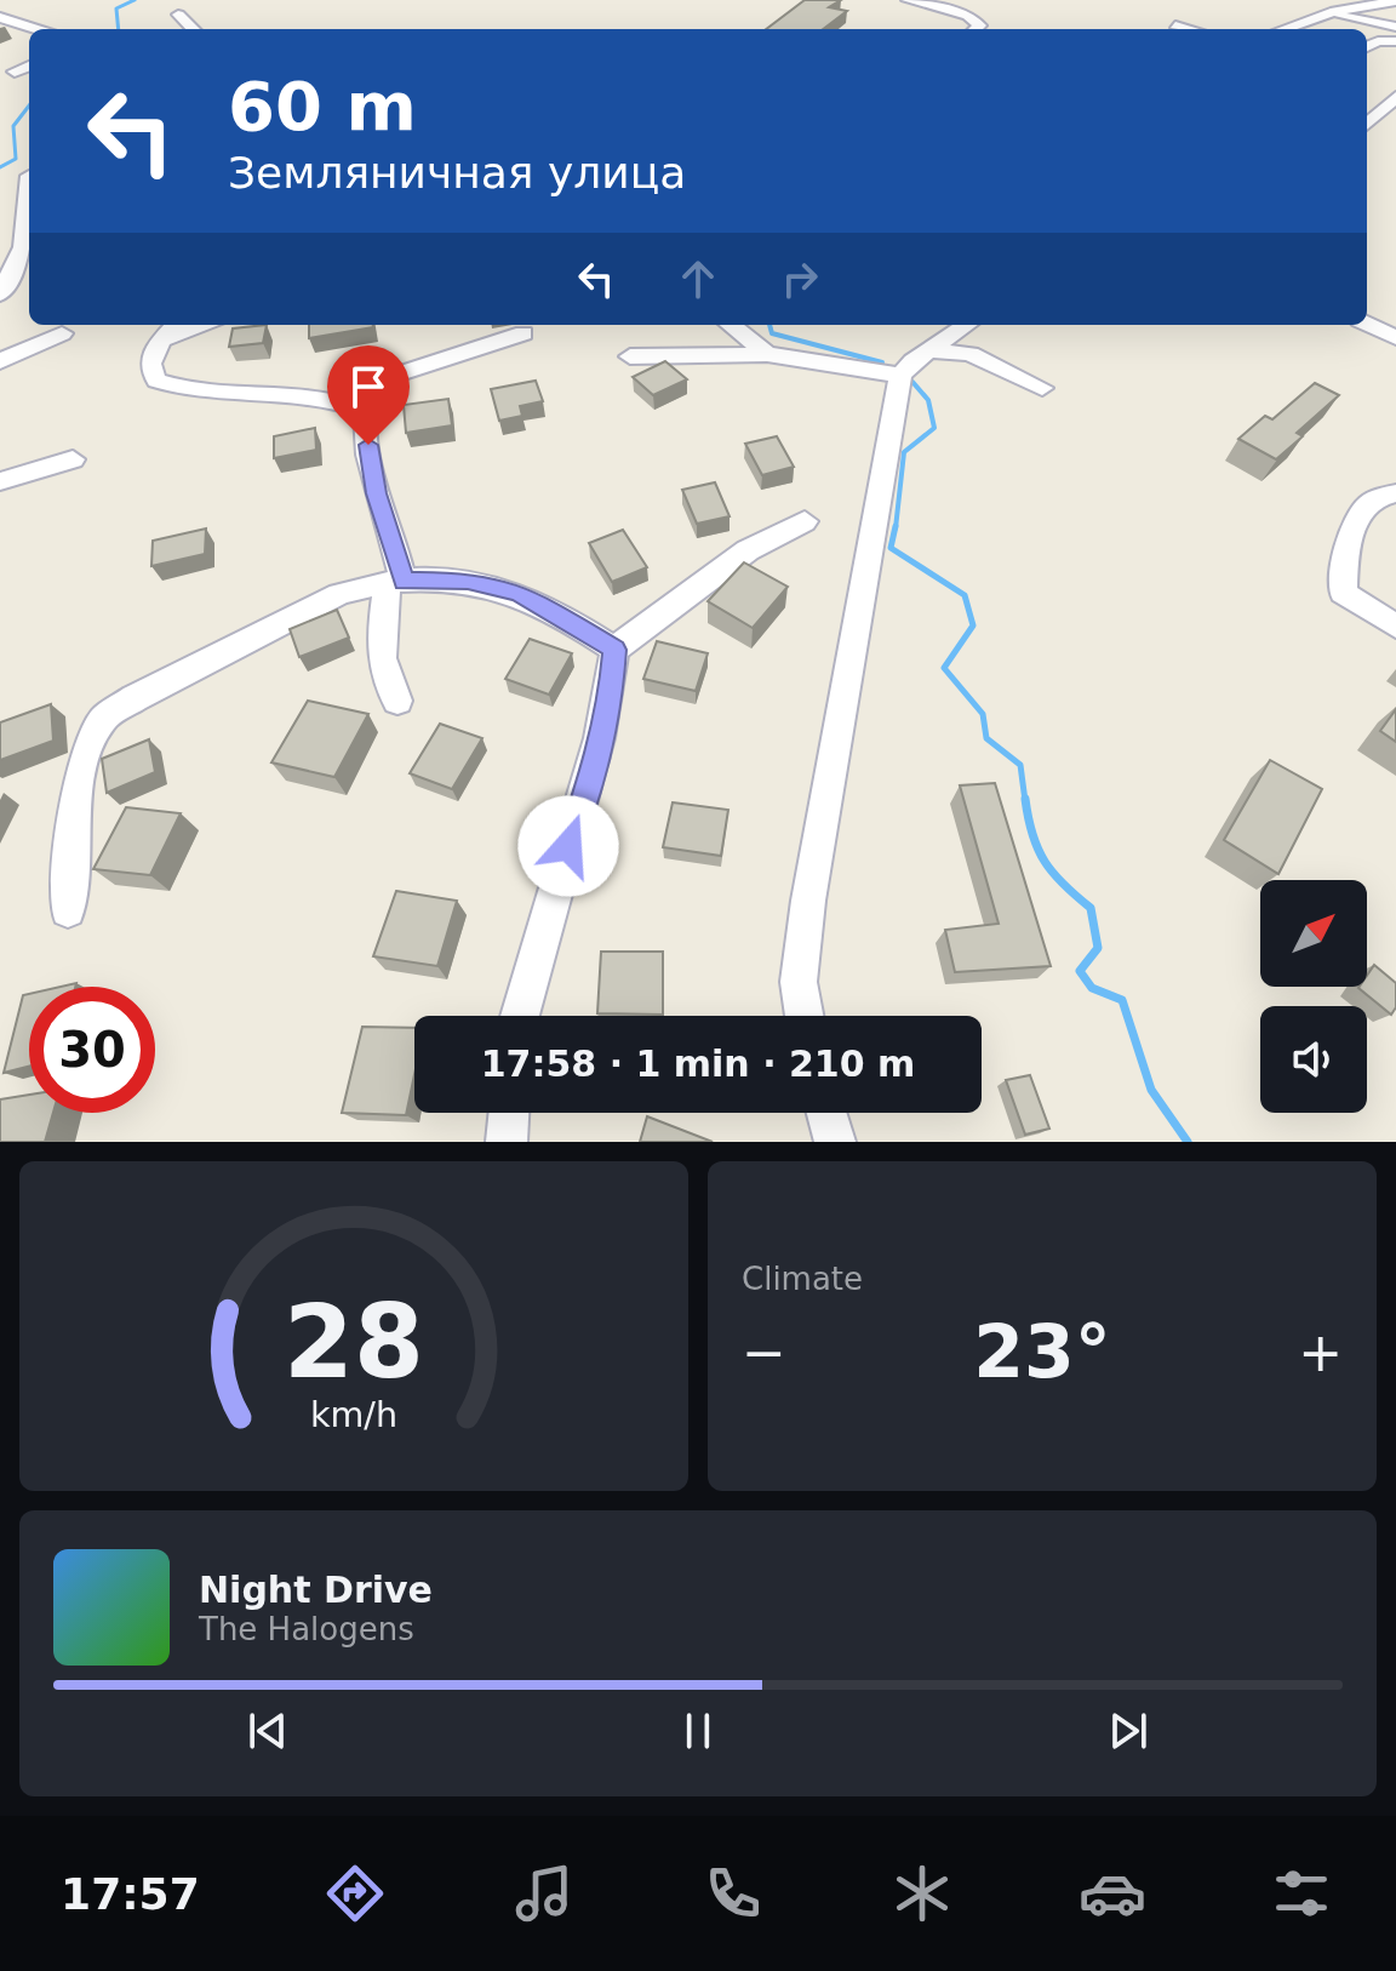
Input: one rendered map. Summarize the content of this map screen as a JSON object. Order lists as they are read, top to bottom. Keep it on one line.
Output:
{"north":"top right","page":{"turn":["60 m","Земляничная улица"],"limit":"30","trip":"17:58 · 1 min · 210 m","tile":"Climate","heat":["−","23°","+"],"song":["Night Drive","The Halogens"],"tabs":"17:57","gauge":["28","km/h"]}}
